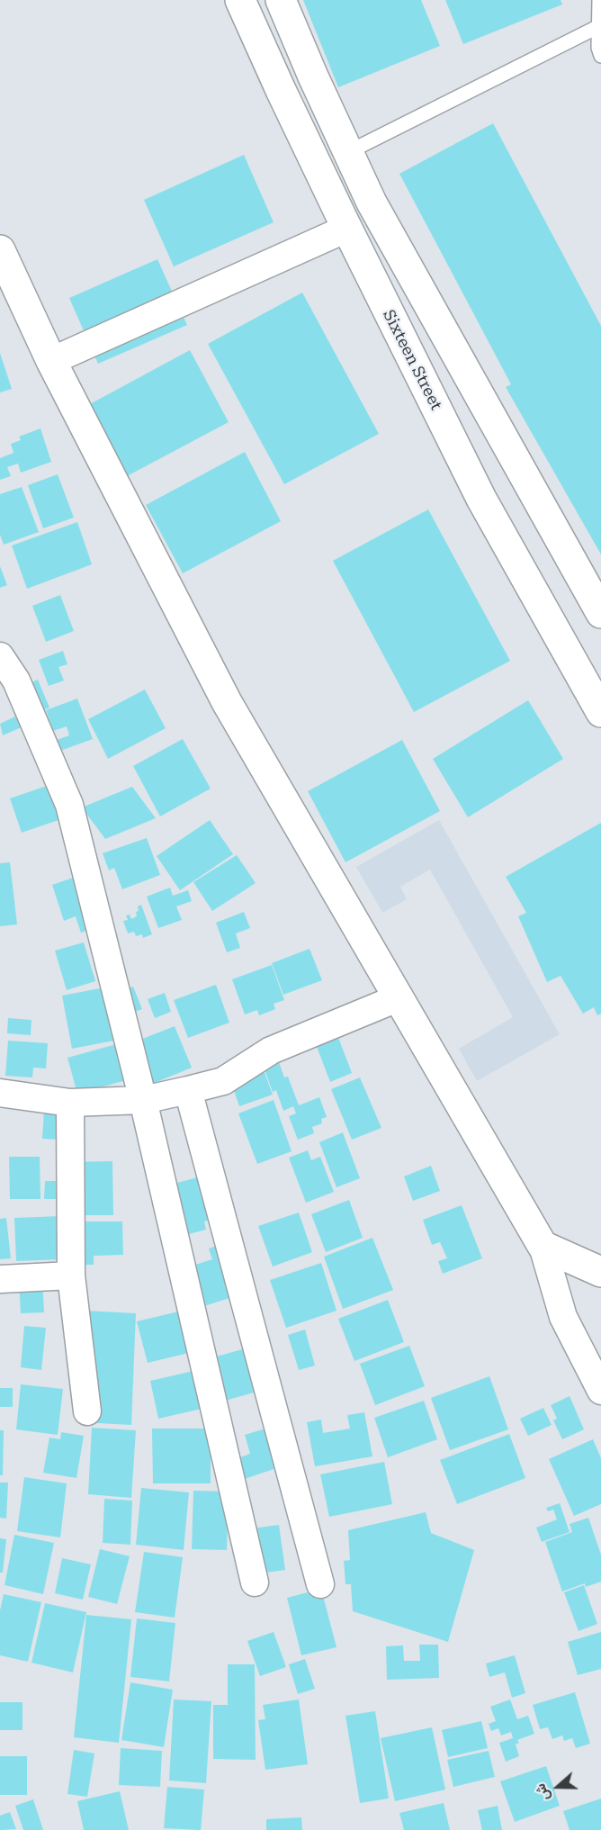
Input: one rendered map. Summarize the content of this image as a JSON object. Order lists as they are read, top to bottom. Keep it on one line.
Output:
{"streets":{"main road":["Sixteen Street"]},"north":"left"}
